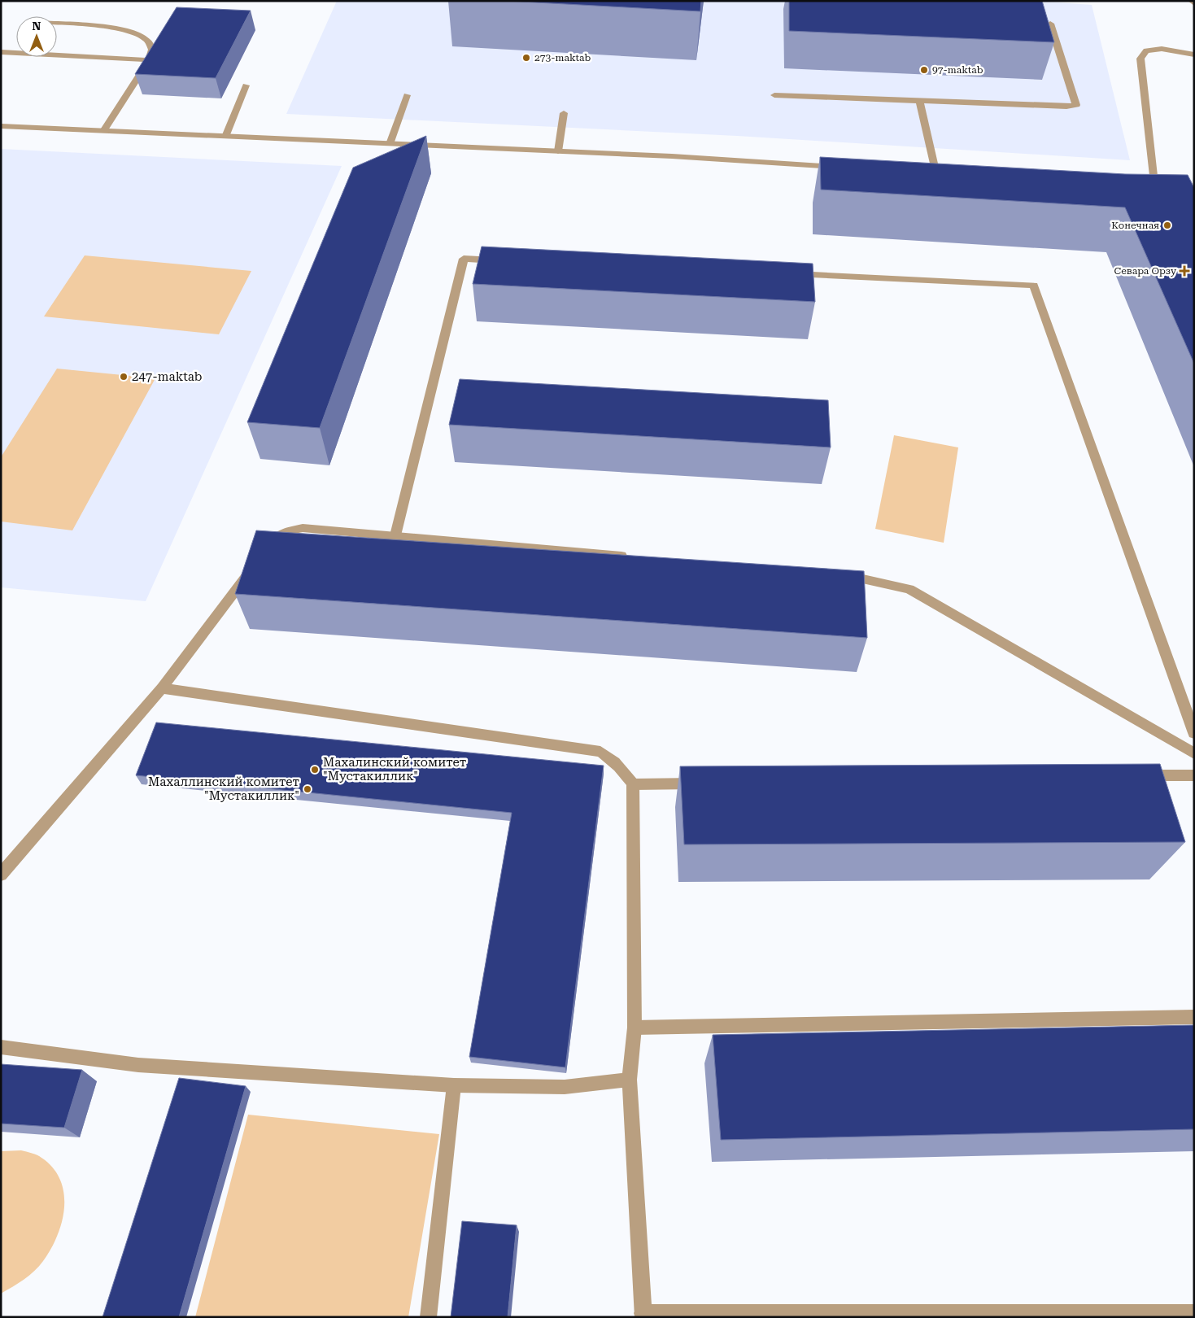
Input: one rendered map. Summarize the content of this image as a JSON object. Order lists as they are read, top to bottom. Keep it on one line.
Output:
{"places":{"other":["273-maktab","97-maktab","Конечная","247-maktab","Махалинский комитет \"Мустакиллик\"","Махаллинский комитет \"Мустакиллик\""],"health":["Севара Орзу"]},"north":"top"}
